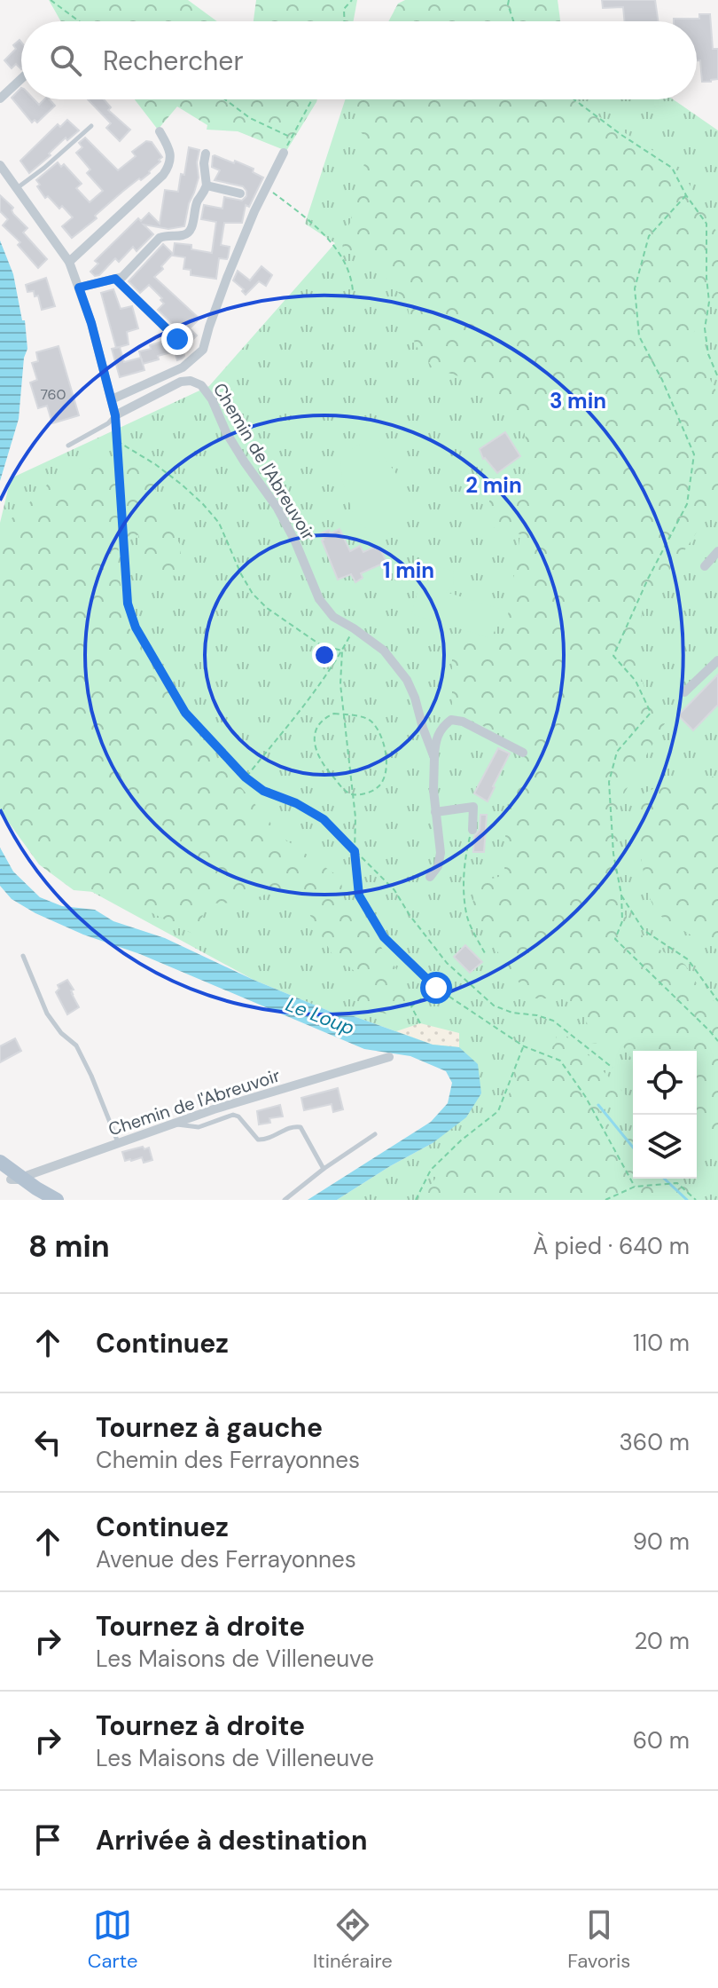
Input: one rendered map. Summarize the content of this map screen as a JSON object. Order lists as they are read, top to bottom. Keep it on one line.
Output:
{"streets":{"street":["Chemin de l'Abreuvoir"]},"water":["Le Loup"],"house_numbers":["760"],"page":{"search":"Rechercher","heading":["8 min","À pied · 640 m"],"list":[["Continuez","110 m"],["Tournez à gauche","Chemin des Ferrayonnes","360 m"],["Continuez","Avenue des Ferrayonnes","90 m"],["Tournez à droite","Les Maisons de Villeneuve","20 m"],["Tournez à droite","Les Maisons de Villeneuve","60 m"],"Arrivée à destination"],"nav":["Carte","Itinéraire","Favoris"]},"rings":["3 min","2 min","1 min"]}
